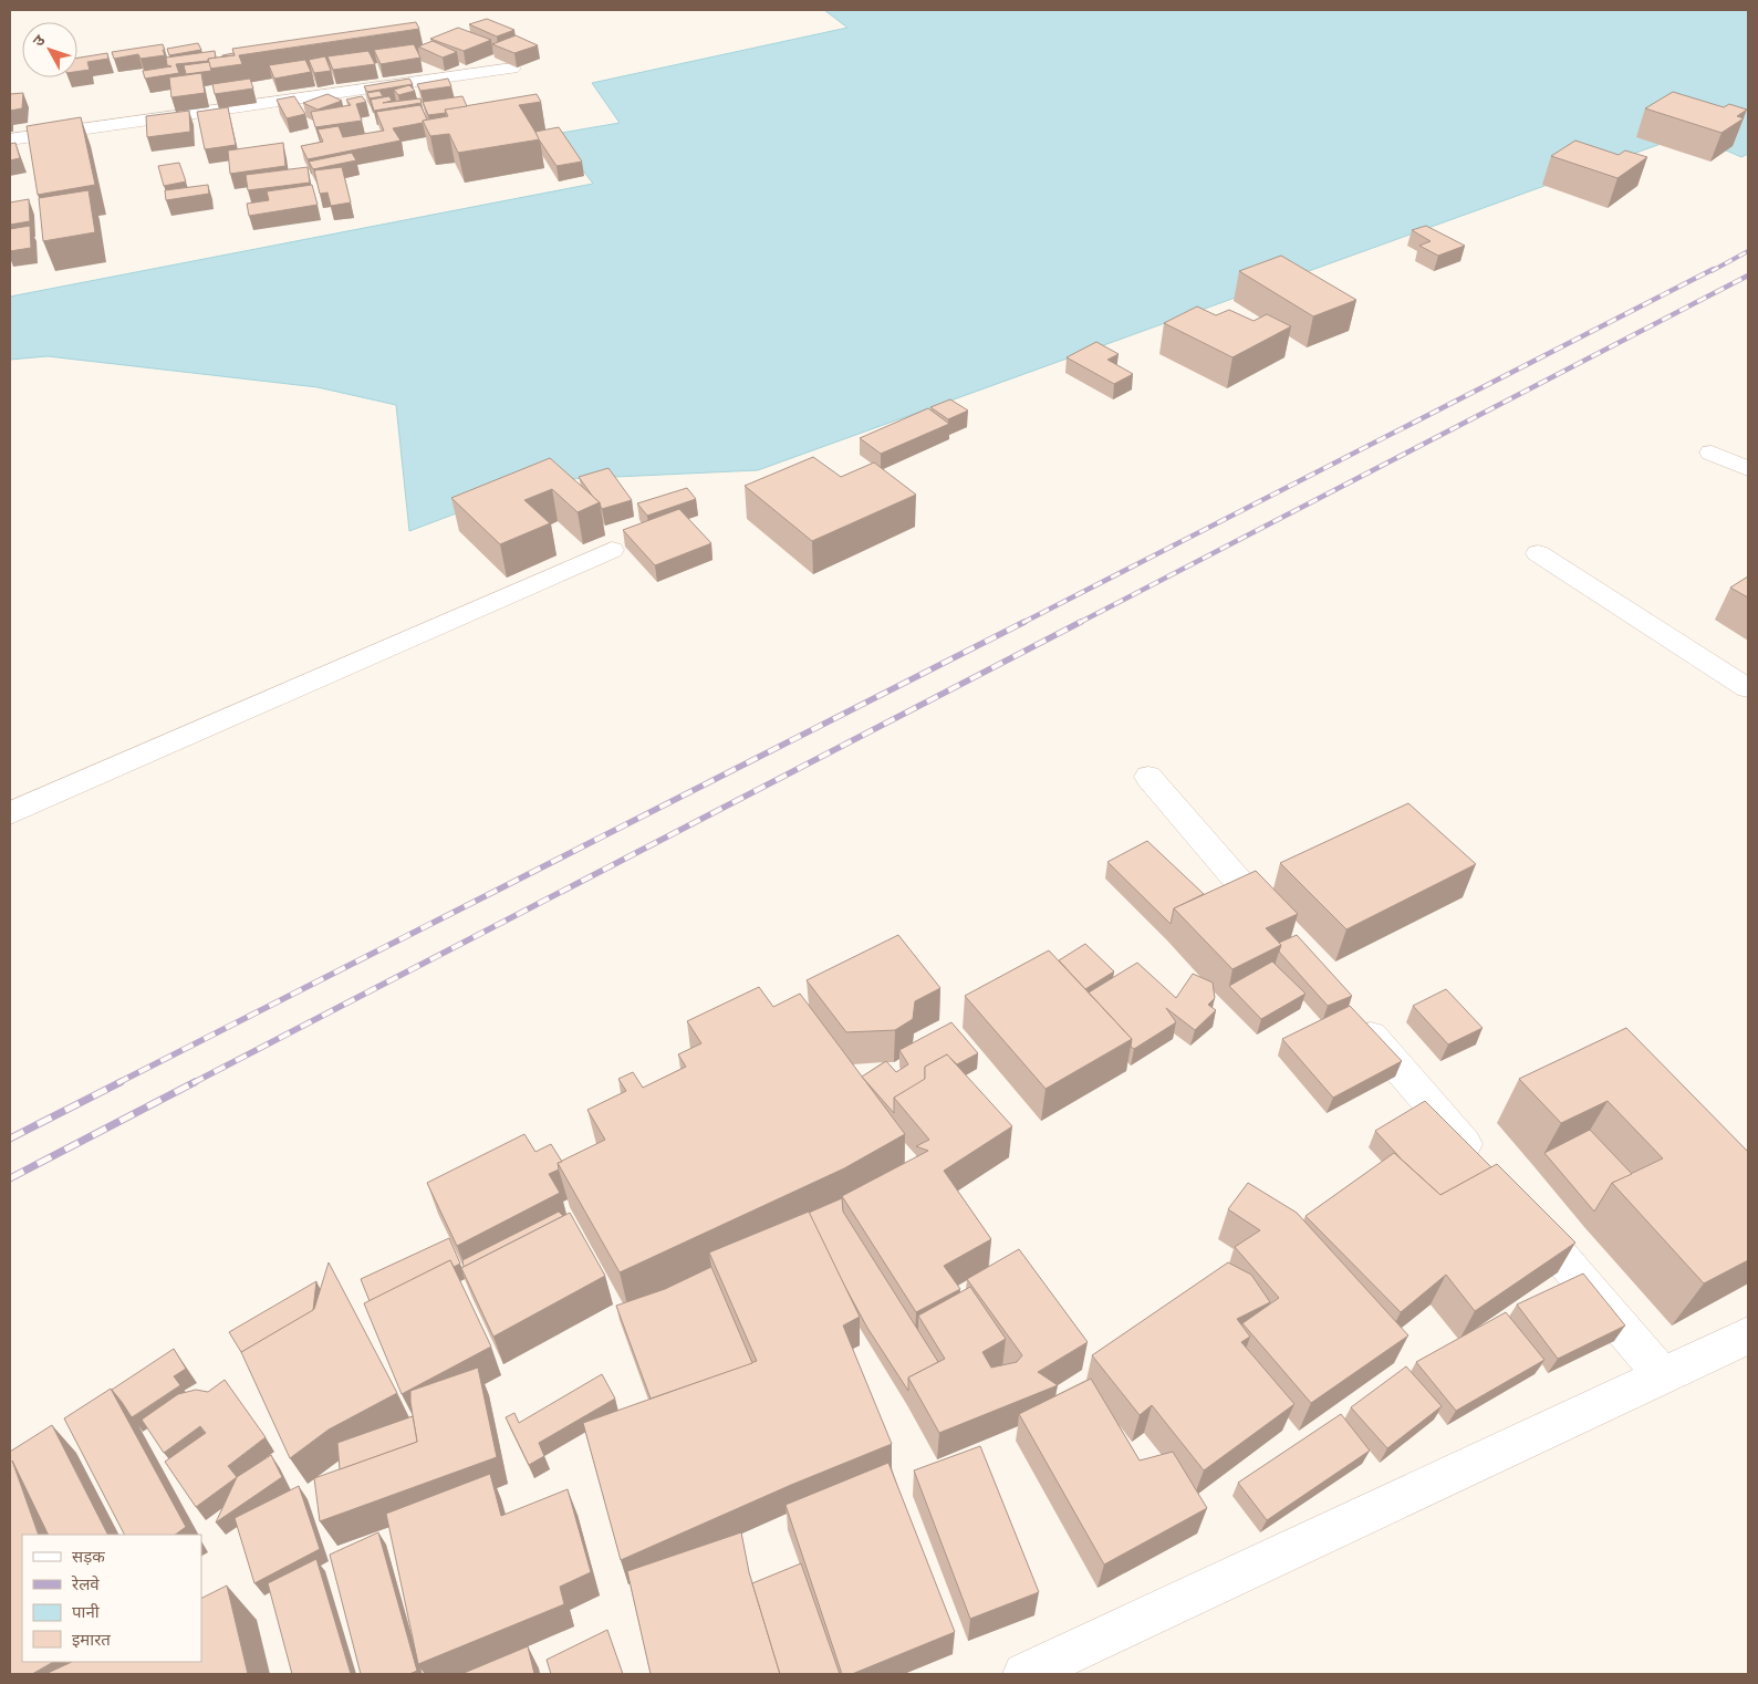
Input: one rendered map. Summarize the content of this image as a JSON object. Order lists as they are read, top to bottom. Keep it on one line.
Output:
{"legend":["सड़क","रेलवे","पानी","इमारत"],"north":"top left"}
